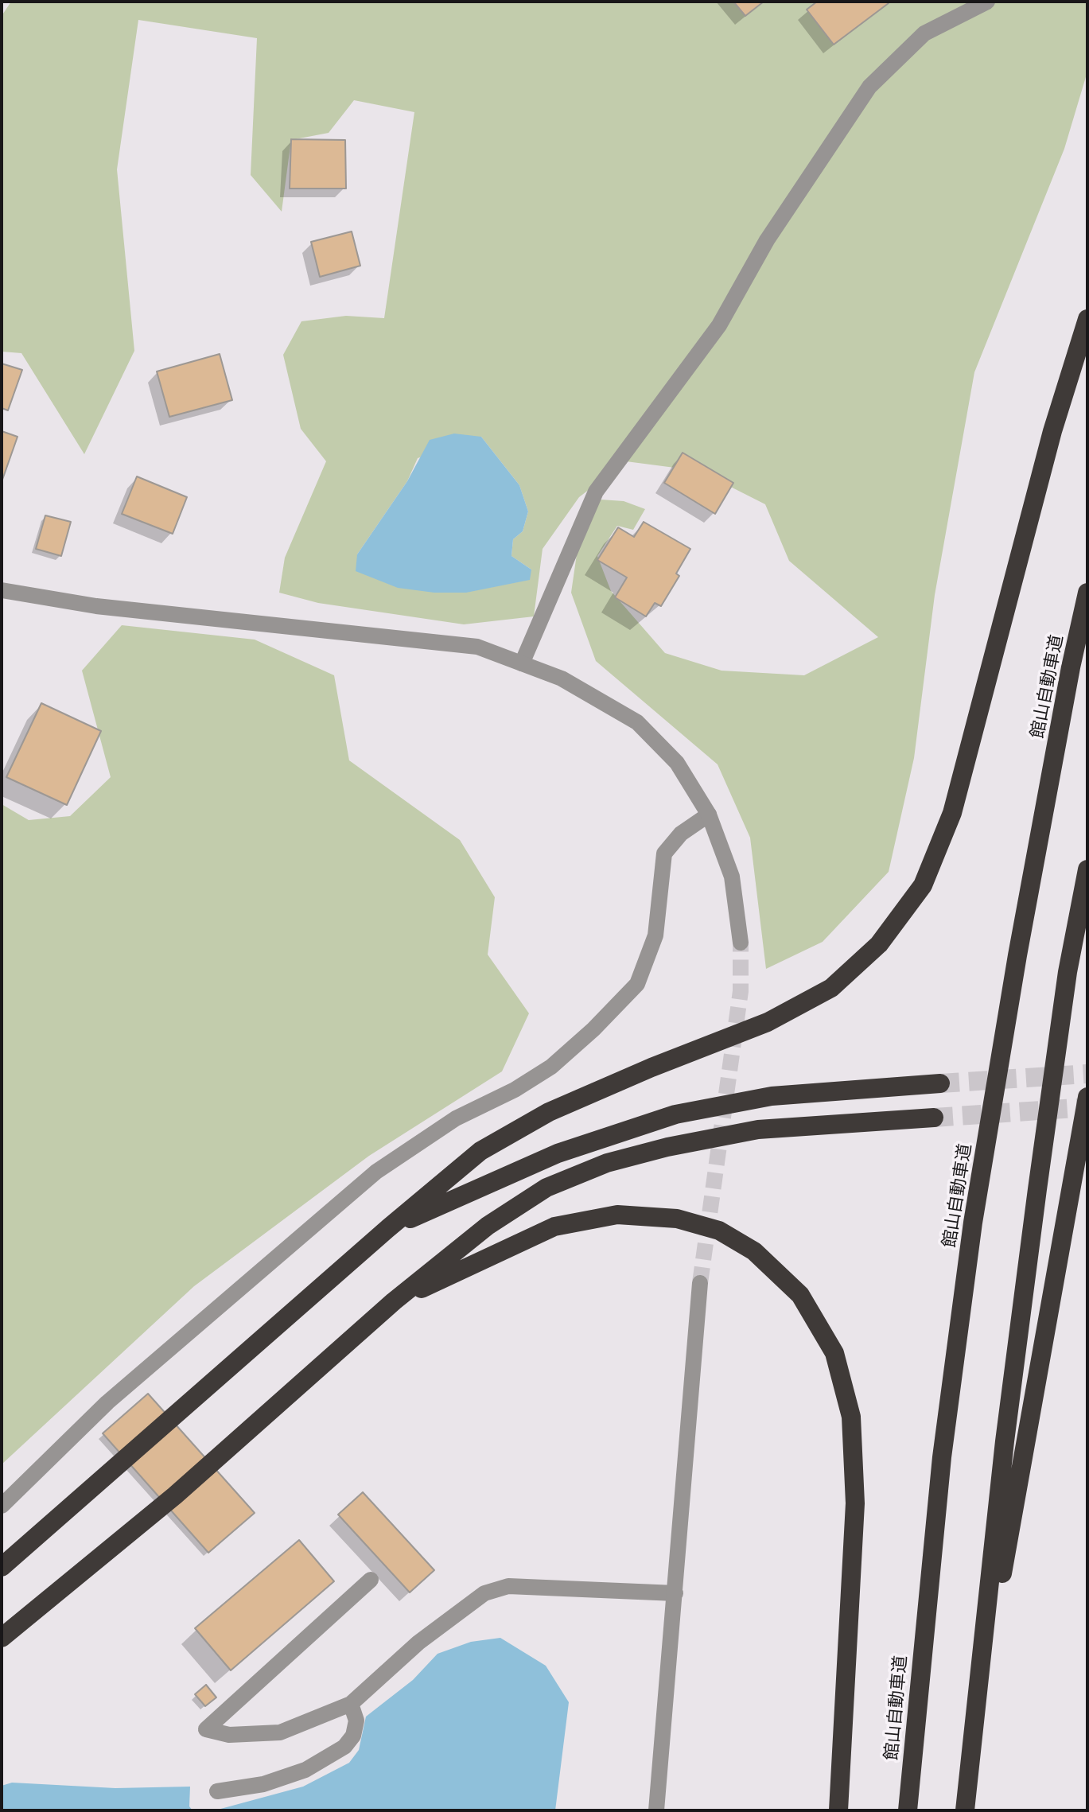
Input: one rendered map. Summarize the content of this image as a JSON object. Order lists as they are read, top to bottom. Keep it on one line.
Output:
{"streets":{"highway":["館山自動車道"]}}
